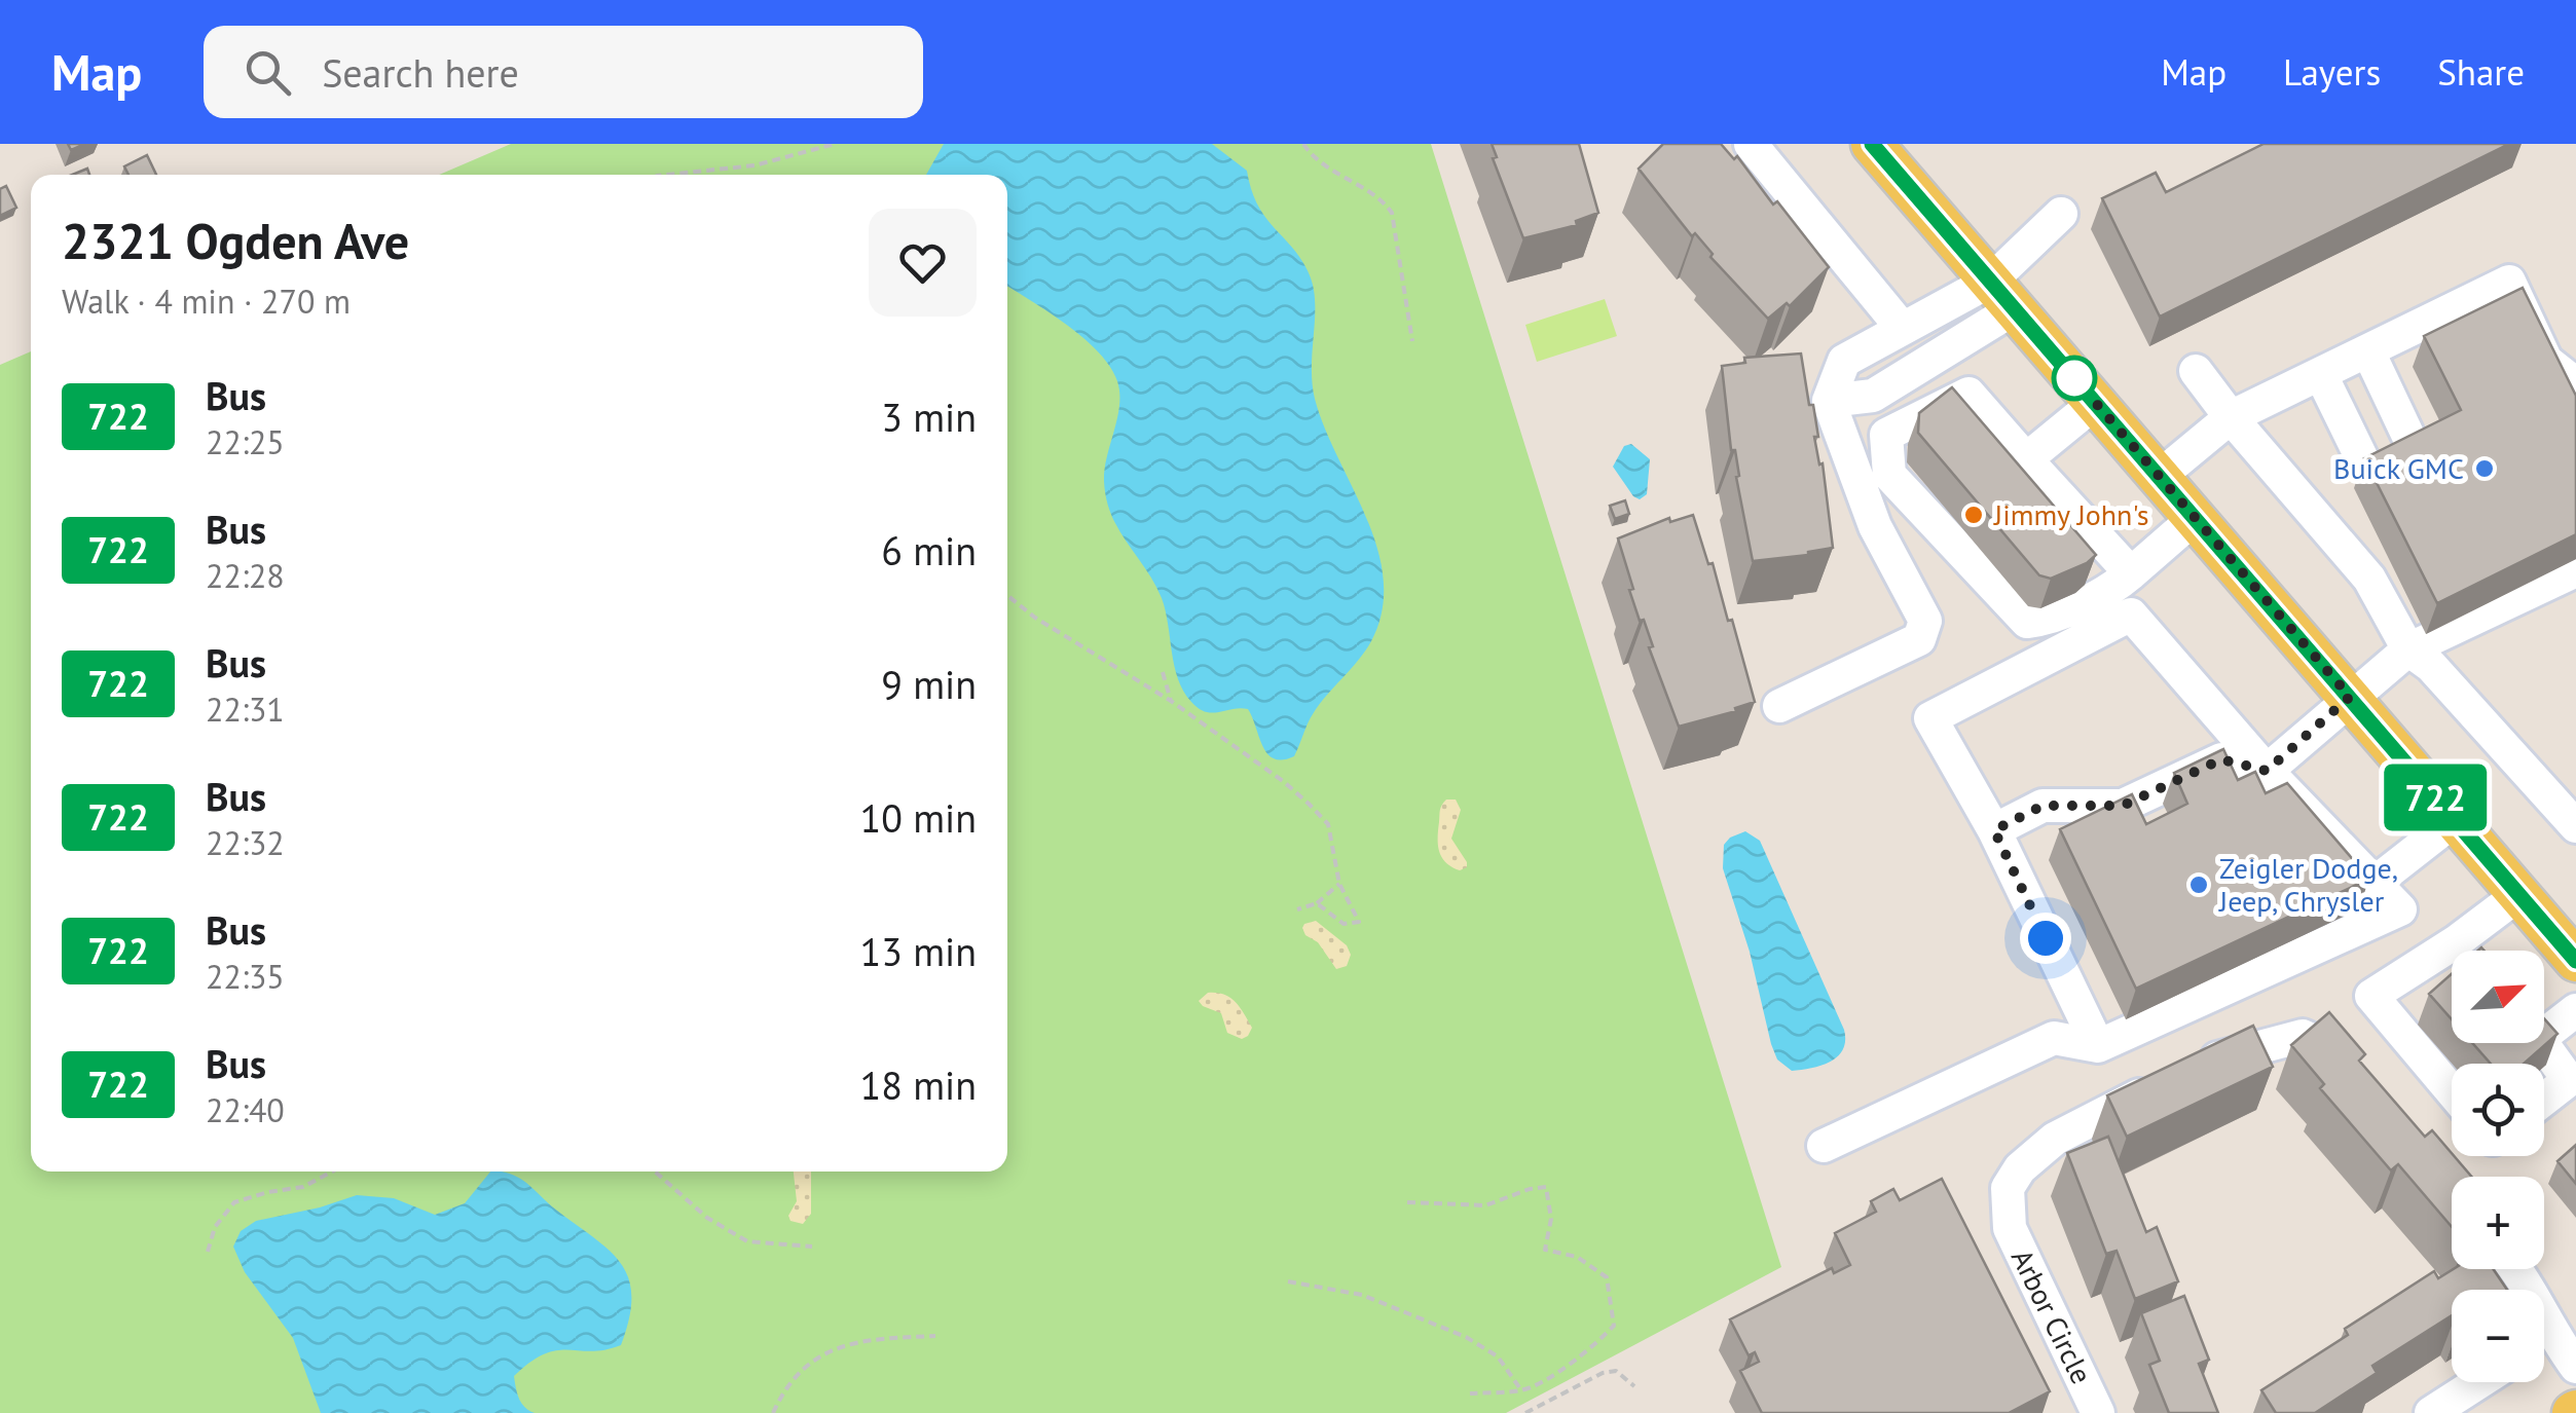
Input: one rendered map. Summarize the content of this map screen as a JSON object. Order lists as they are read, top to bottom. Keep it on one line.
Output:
{"streets":{"street":["Arbor Circle"]},"places":["Buick GMC","Jimmy John's","Zeigler Dodge, Jeep, Chrysler"],"lines":["bus line 722"],"north":"top right","page":{"header":"Map","search":"Search here","nav":["Map","Layers","Share"],"on_map":"722","heading":["2321 Ogden Ave","Walk · 4 min · 270 m"],"list":[{"mark":"722","name":"Bus","note":"22:25","value":"3 min"},{"mark":"722","name":"Bus","note":"22:28","value":"6 min"},{"mark":"722","name":"Bus","note":"22:31","value":"9 min"},{"mark":"722","name":"Bus","note":"22:32","value":"10 min"},{"mark":"722","name":"Bus","note":"22:35","value":"13 min"},{"mark":"722","name":"Bus","note":"22:40","value":"18 min"}],"map_buttons":["+","−"]}}
